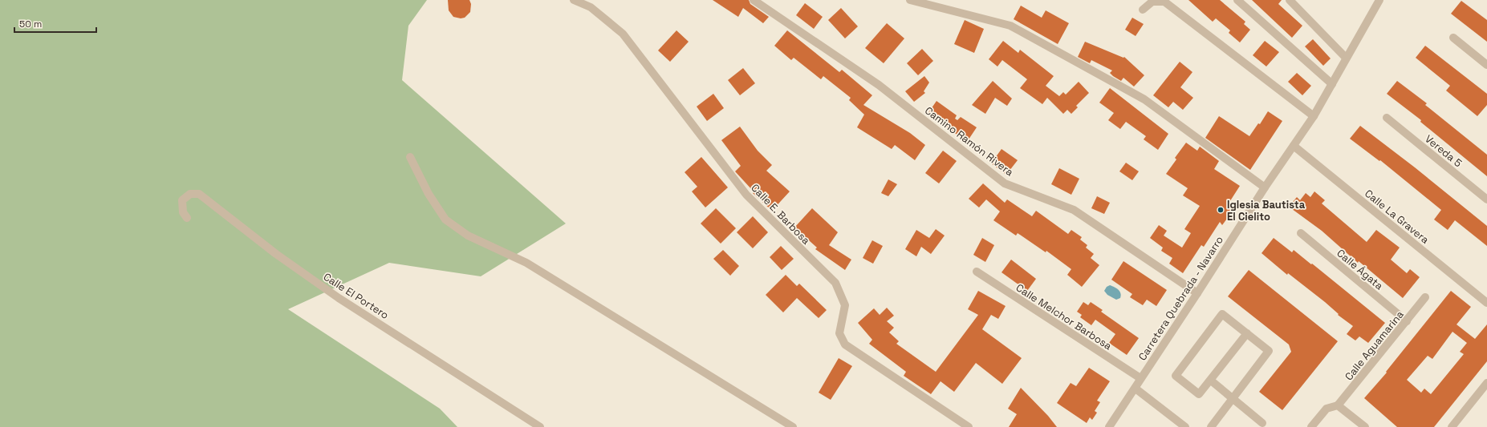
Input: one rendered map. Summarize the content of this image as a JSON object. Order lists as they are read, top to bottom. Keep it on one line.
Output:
{"streets":{"street":["Camino Ramón Rivera","Vereda 5","Calle E. Barbosa","Calle La Gravera","Calle Ágata","Calle El Portero","Carretera Quebrada - Navarro","Calle Melchor Barbosa","Calle Aguamarina"]},"crossings":[["Camino Ramón Rivera","Carretera Quebrada - Navarro"],["Calle La Gravera","Carretera Quebrada - Navarro"],["Calle Ágata","Calle Aguamarina"],["Carretera Quebrada - Navarro","Calle Melchor Barbosa"]],"places":["Iglesia Bautista El Cielito"],"scale_bar":"50 m"}
